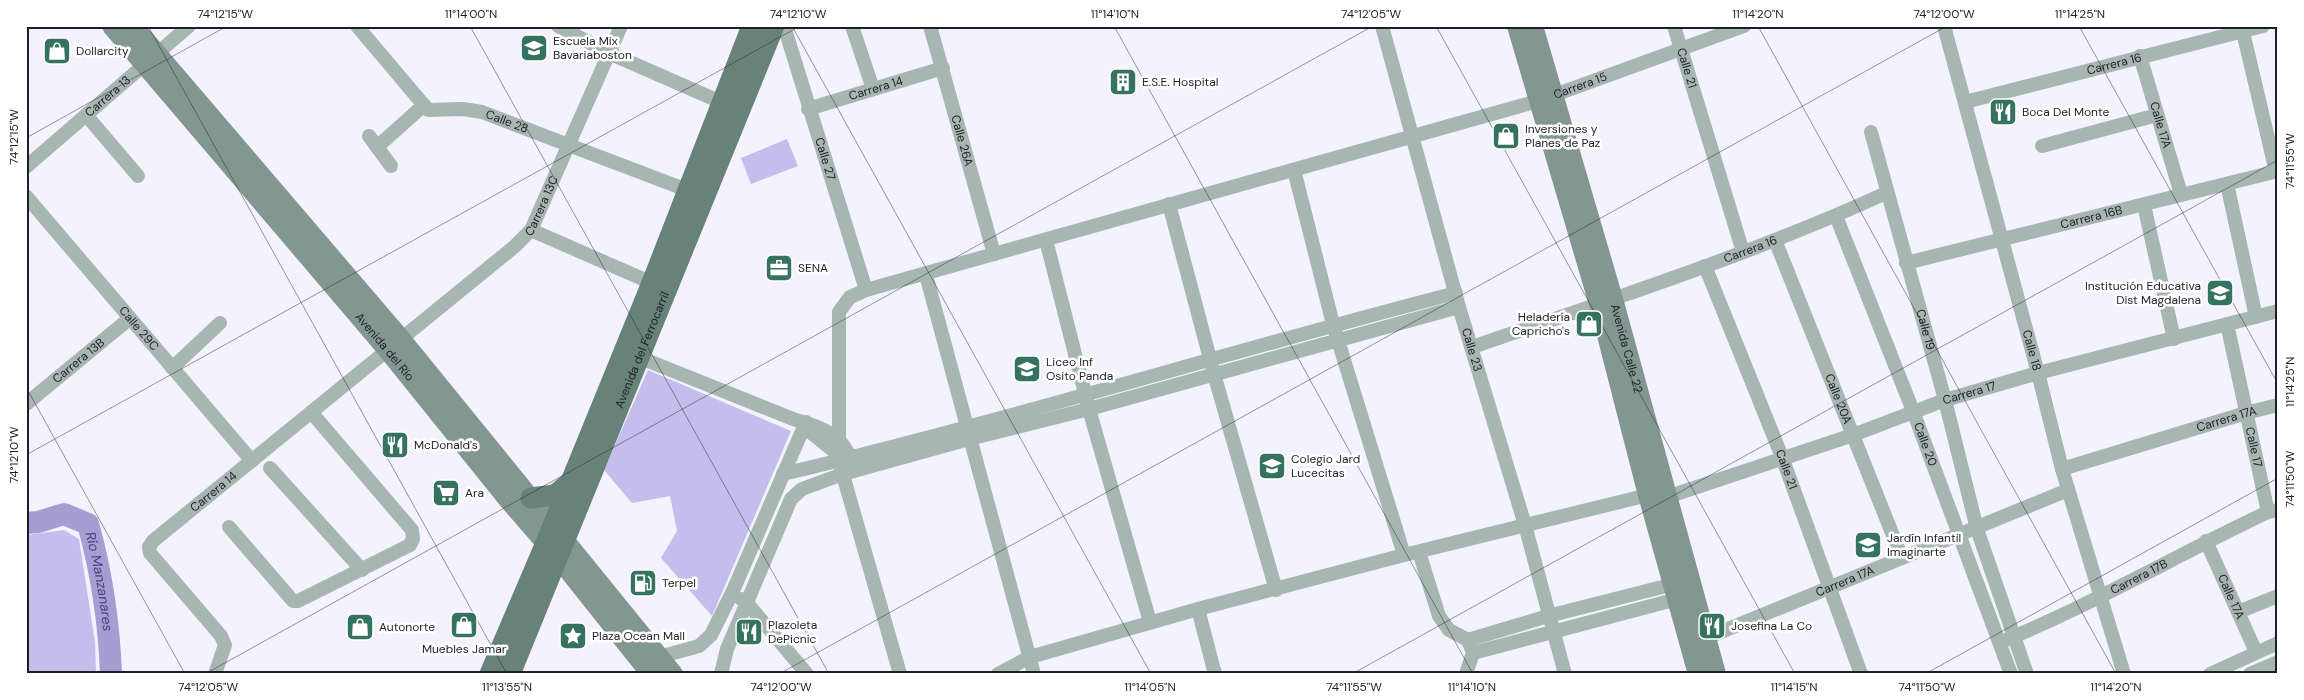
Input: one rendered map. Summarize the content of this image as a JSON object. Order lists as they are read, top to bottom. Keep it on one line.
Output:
{"streets":{"main road":["Avenida del Río","Avenida Calle 22","Avenida del Ferrocarril"],"street":["Carrera 16","Calle 21","Carrera 15","Carrera 14","Carrera 13","Calle 28","Calle 17A","Calle 26A","Calle 27","Carrera 13C","Carrera 16B","Calle 29C","Calle 19","Calle 23","Calle 18","Carrera 13B","Carrera 17","Calle 20A","Carrera 17A","Calle 20","Calle 17","Carrera 17B"]},"crossings":[["Carrera 16","Calle 21"],["Carrera 16","Calle 17A"],["Carrera 16","Calle 19"],["Carrera 16","Avenida Calle 22"],["Carrera 16","Calle 23"],["Carrera 16","Calle 18"],["Carrera 16","Calle 20A"],["Carrera 16","Calle 20"],["Calle 21","Carrera 15"],["Calle 21","Carrera 17"],["Calle 21","Carrera 17A"],["Carrera 15","Calle 26A"],["Carrera 15","Calle 27"],["Carrera 15","Avenida Calle 22"],["Carrera 15","Calle 23"],["Carrera 14","Calle 26A"],["Carrera 14","Calle 27"],["Carrera 14","Carrera 13C"],["Carrera 14","Calle 29C"],["Carrera 14","Avenida del Río"],["Carrera 13","Avenida del Río"],["Calle 28","Carrera 13C"],["Calle 28","Avenida del Ferrocarril"],["Calle 17A","Carrera 16B"],["Calle 17A","Carrera 17B"],["Carrera 13C","Avenida del Río"],["Carrera 16B","Calle 19"],["Carrera 16B","Calle 18"],["Calle 29C","Carrera 13B"],["Calle 19","Carrera 17"],["Calle 19","Carrera 17A"],["Avenida del Río","Avenida del Ferrocarril"],["Avenida Calle 22","Carrera 17"],["Avenida Calle 22","Carrera 17A"],["Calle 23","Carrera 17"],["Calle 18","Carrera 17"],["Calle 18","Carrera 17A"],["Calle 18","Carrera 17B"],["Carrera 17","Calle 20A"],["Carrera 17","Calle 20"],["Carrera 17","Calle 17"],["Calle 20A","Carrera 17A"],["Carrera 17A","Calle 20"],["Carrera 17A","Calle 17"],["Calle 20","Carrera 17B"],["Calle 17","Carrera 17B"]],"water":["Río Manzanares"],"places":{"school or university":["Escuela Mix Bavariaboston","Institución Educativa Dist Magdalena","Liceo Inf Osito Panda","Colegio Jard Lucecitas","Jardín Infantil Imaginarte"],"shop":["Dollarcity","Inversiones y Planes de Paz","Heladería Capricho's","Muebles Jamar","Autonorte"],"building":["E.S.E. Hospital"],"restaurant":["Boca Del Monte","McDonald's","Josefina La Co","Plazoleta DePicnic"],"office":["SENA"],"supermarket":["Ara"],"fuel station":["Terpel"],"place":["Plaza Ocean Mall"]},"coordinates":["74°12'15\"W","11°14'00\"N","74°12'10\"W","11°14'10\"N","74°12'05\"W","11°14'20\"N","74°12'00\"W","11°14'25\"N","74°11'55\"W","74°11'50\"W","11°13'55\"N","11°14'05\"N","11°14'15\"N"]}
